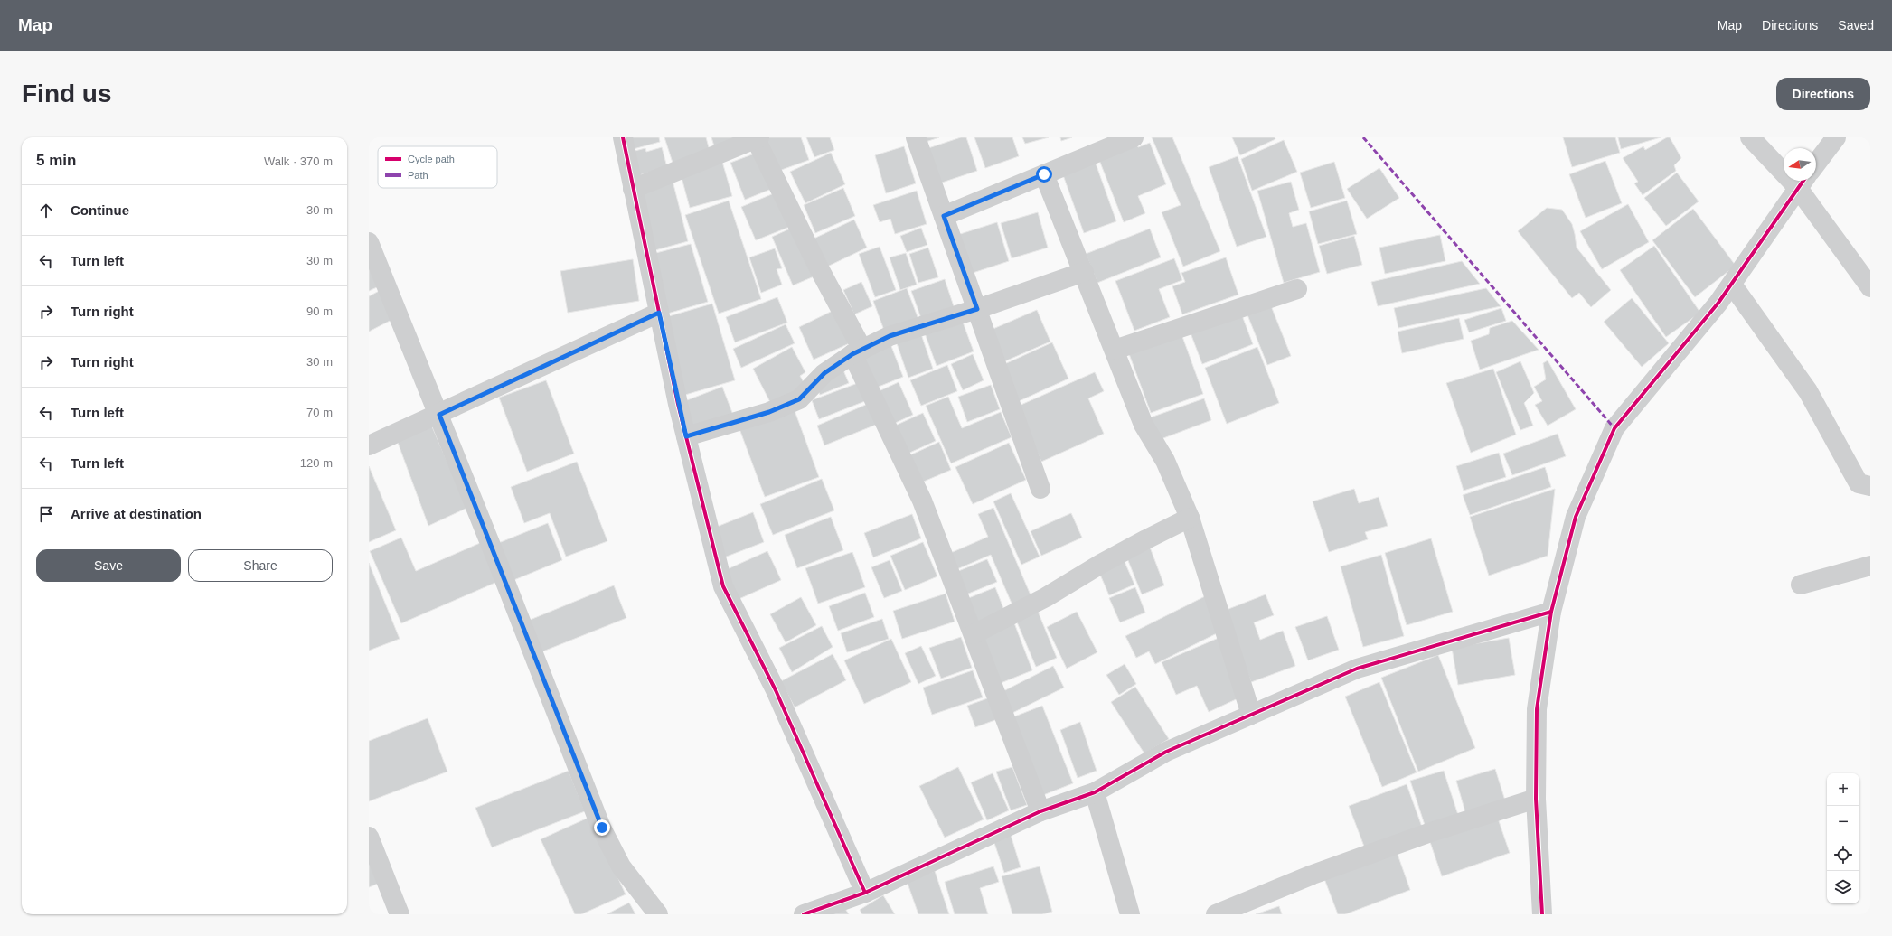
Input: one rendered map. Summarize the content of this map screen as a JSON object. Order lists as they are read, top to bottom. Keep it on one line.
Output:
{"legend":["Cycle path","Path"],"north":"left","page":{"header":"Map","nav":["Map","Directions","Saved"],"buttons":["Directions",["Save","Share"]],"title":"Find us","heading":["5 min","Walk · 370 m"],"list":[["Continue","30 m"],["Turn left","30 m"],["Turn right","90 m"],["Turn right","30 m"],["Turn left","70 m"],["Turn left","120 m"],"Arrive at destination"],"map_buttons":["+","−"]}}
